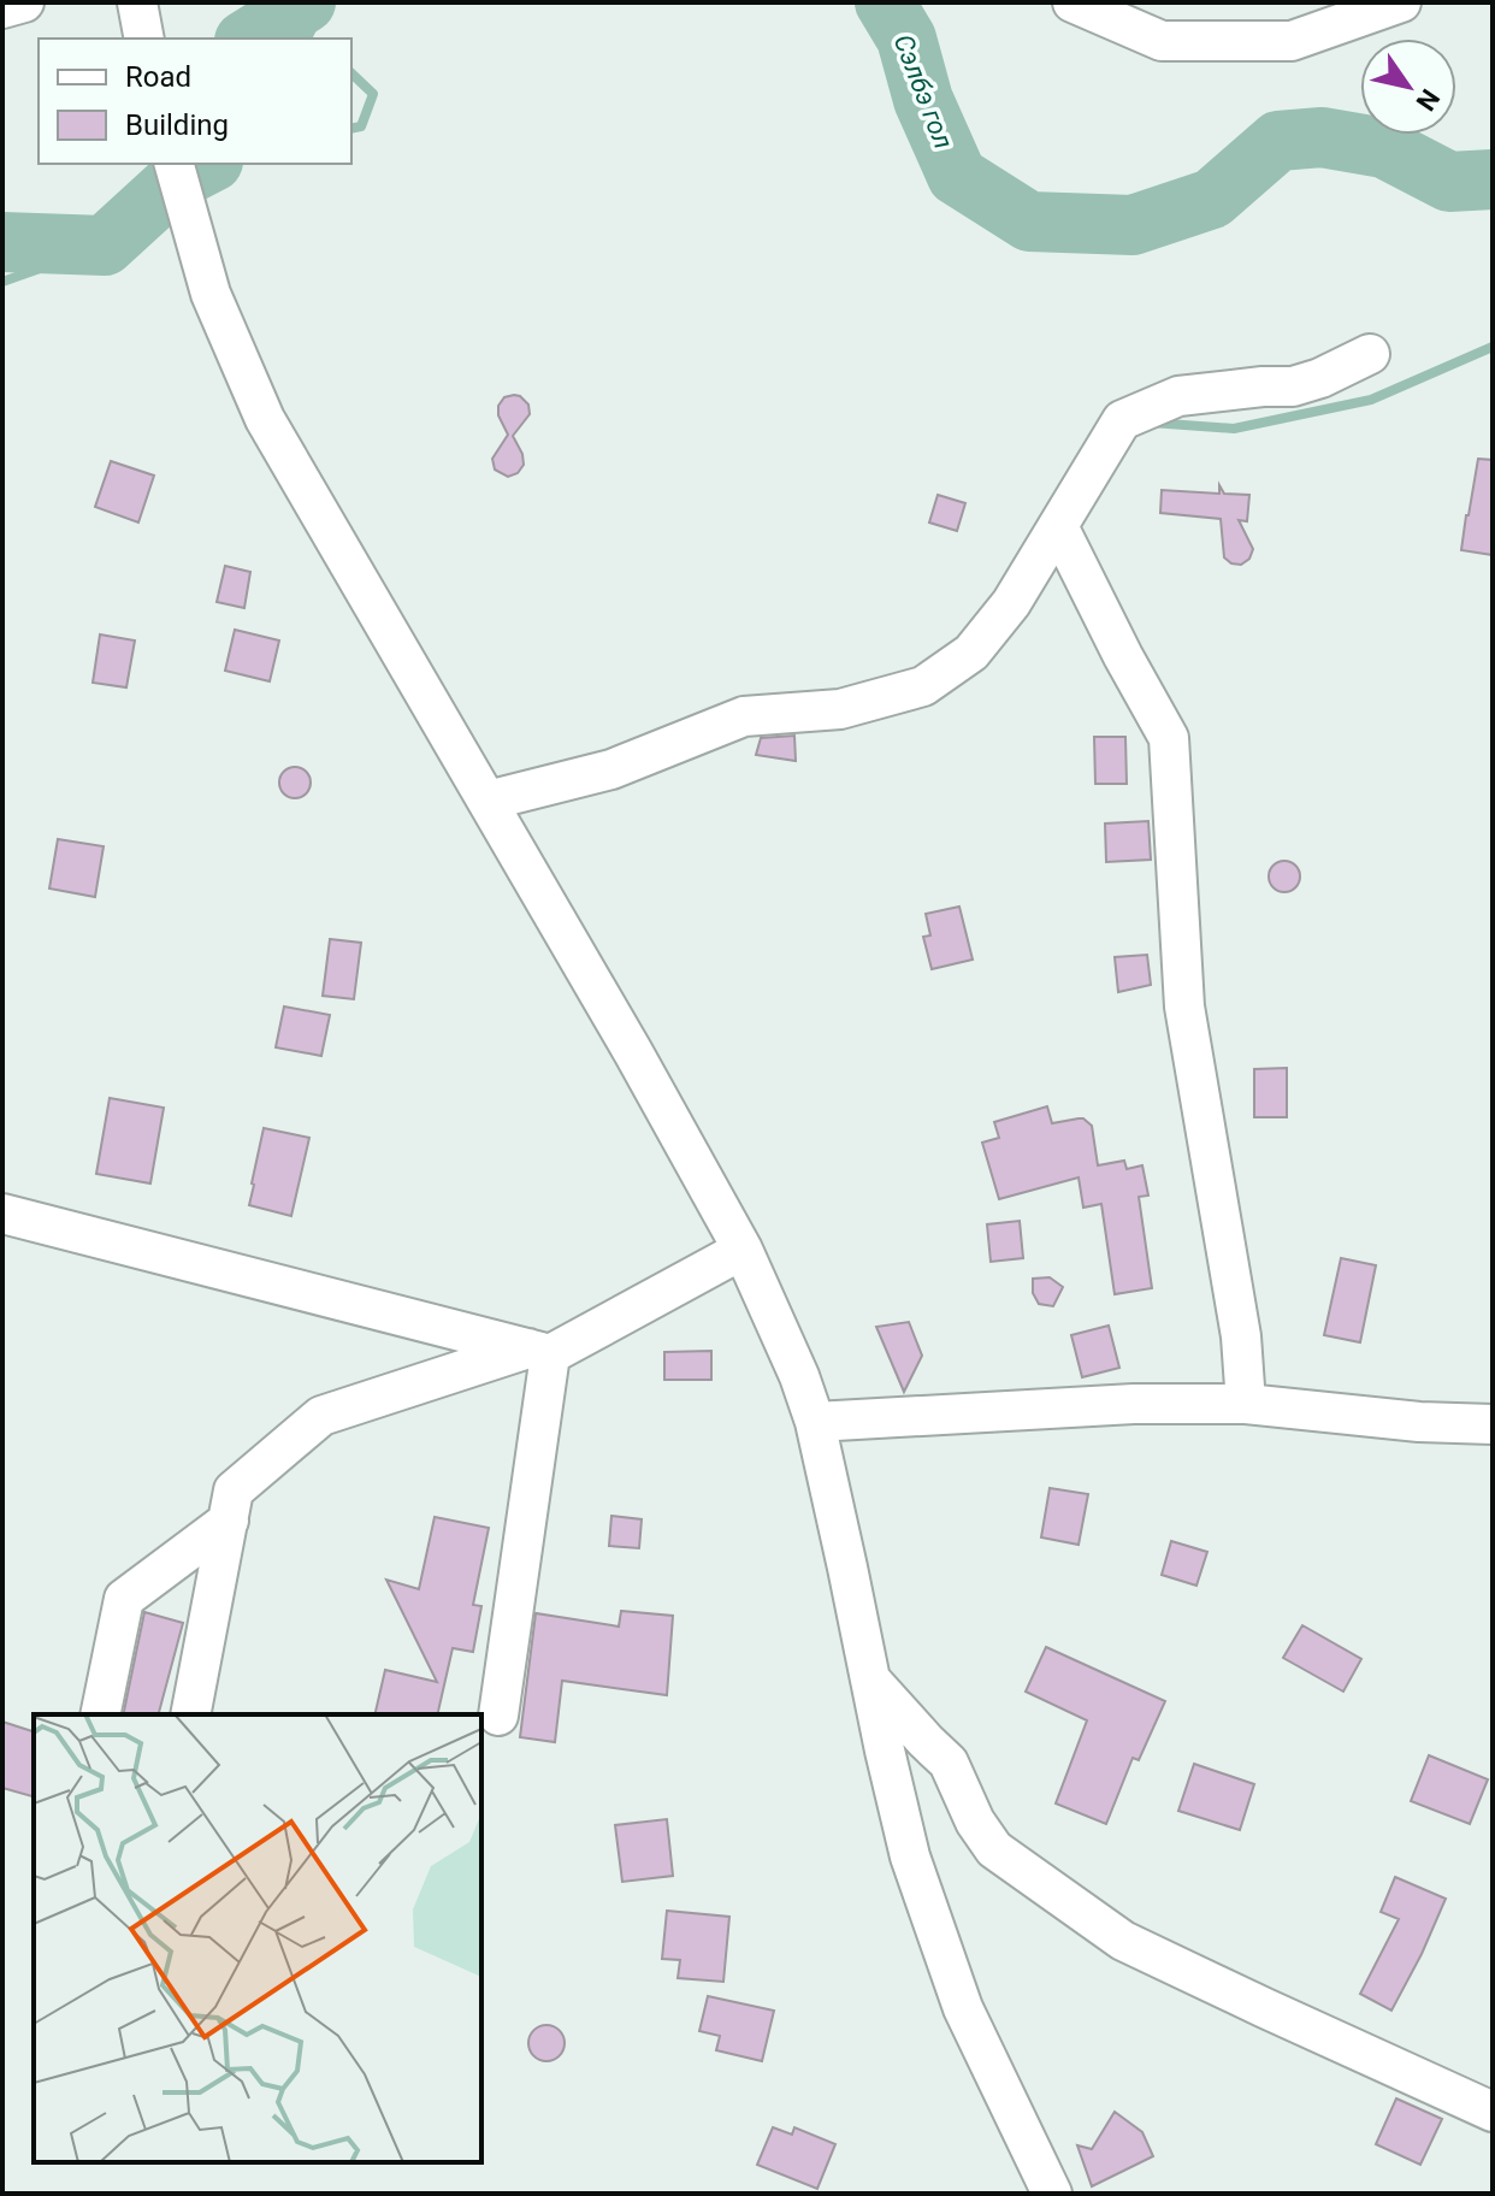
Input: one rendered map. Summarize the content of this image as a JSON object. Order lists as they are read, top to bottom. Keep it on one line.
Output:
{"water":["Сэлбэ гол"],"legend":["Road","Building"],"north":"bottom right"}
